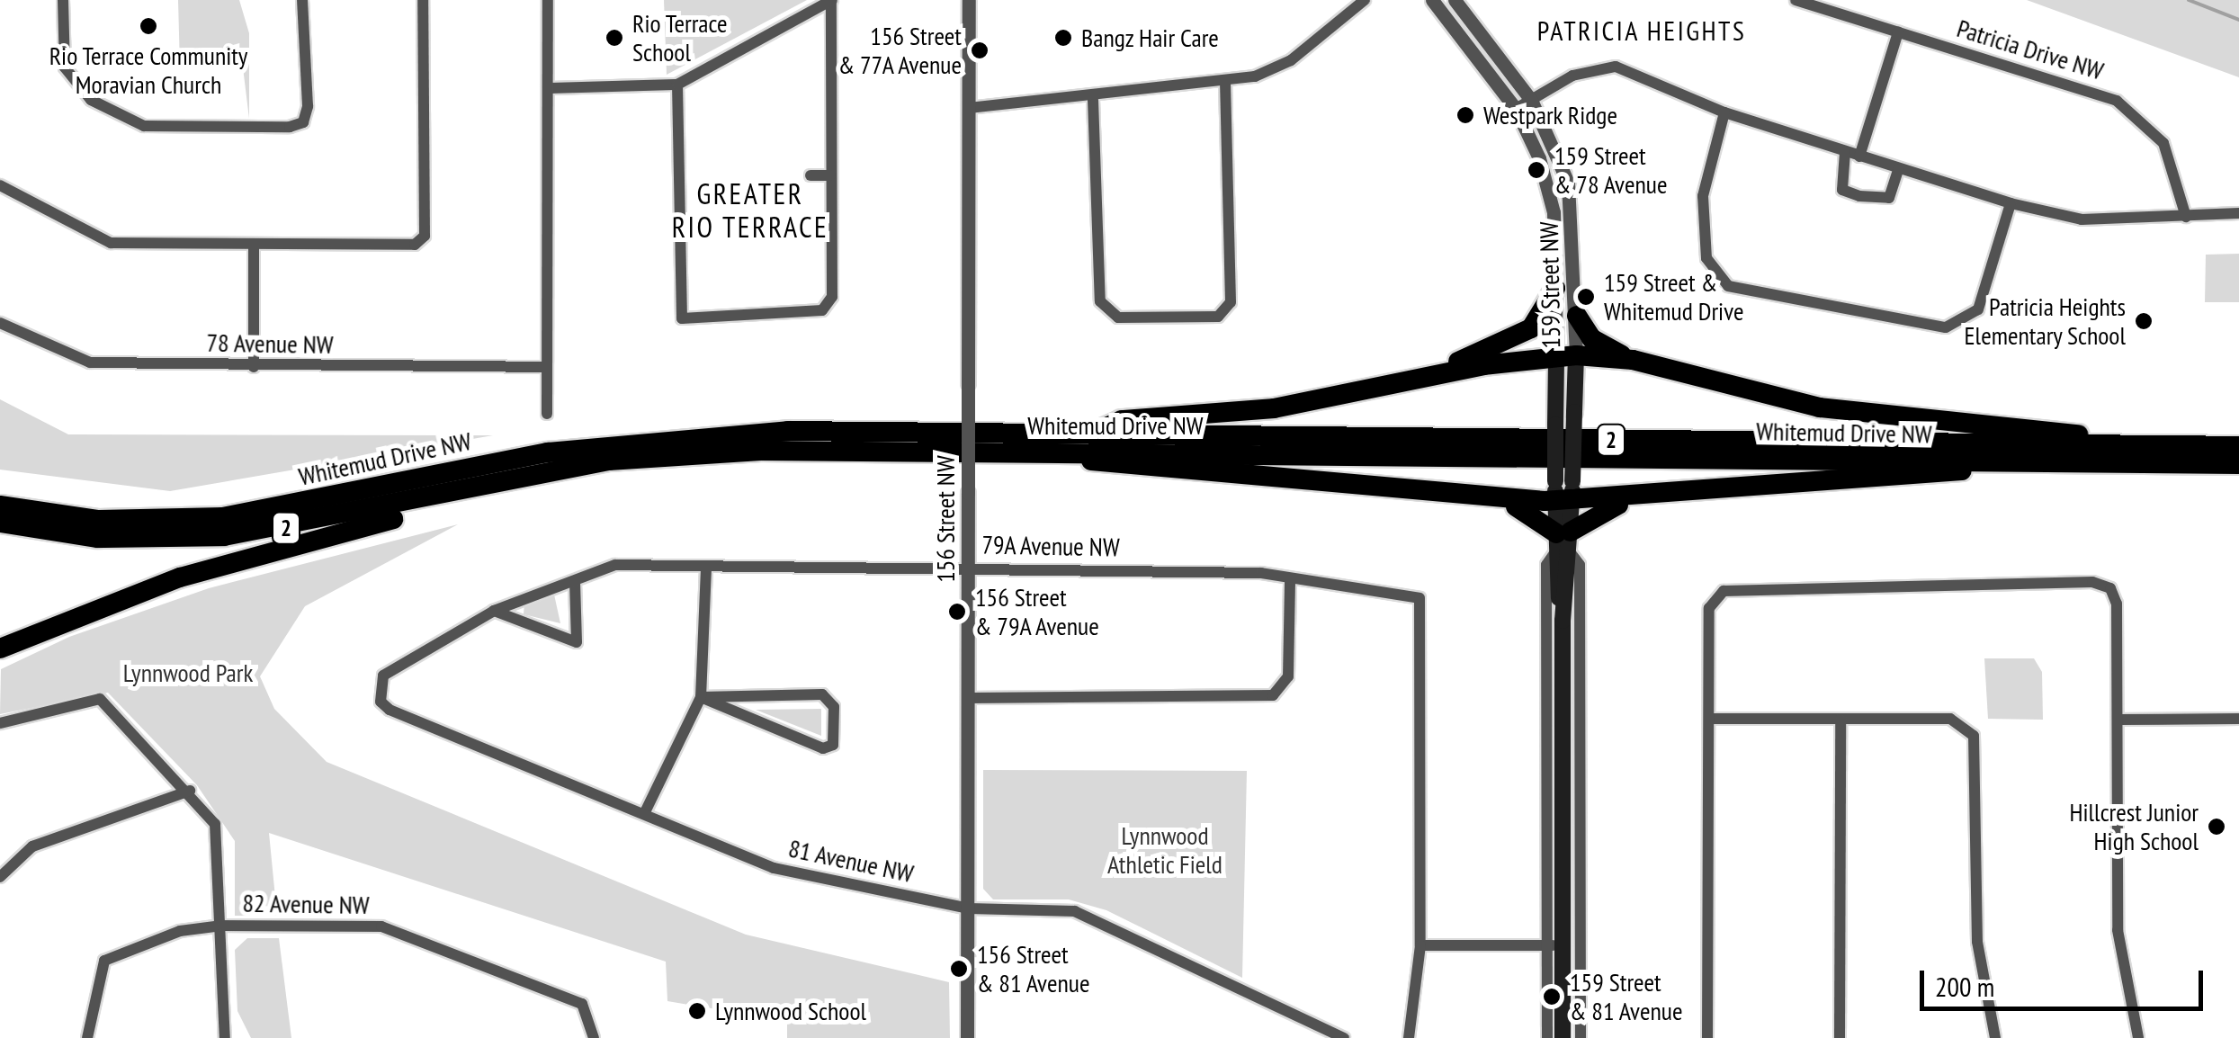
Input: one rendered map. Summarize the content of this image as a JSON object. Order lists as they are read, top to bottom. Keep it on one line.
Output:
{"streets":{"highway":["Whitemud Drive NW","2"],"main road":["159 Street NW"],"street":["Patricia Drive NW","78 Avenue NW","156 Street NW","79A Avenue NW","81 Avenue NW","82 Avenue NW"]},"crossings":[["156 Street NW","79A Avenue NW"],["156 Street NW","81 Avenue NW"],["79A Avenue NW","81 Avenue NW"]],"districts":["PATRICIA HEIGHTS","GREATER RIO TERRACE"],"parks":["Lynnwood Park","Lynnwood Athletic Field"],"places":["Rio Terrace Community Moravian Church","Rio Terrace School","Bangz Hair Care","156 Street & 77A Avenue","Westpark Ridge","159 Street & 78 Avenue","159 Street & Whitemud Drive","Patricia Heights Elementary School","156 Street & 79A Avenue","Hillcrest Junior High School","156 Street & 81 Avenue","159 Street & 81 Avenue","Lynnwood School"],"scale_bar":"200 m"}
